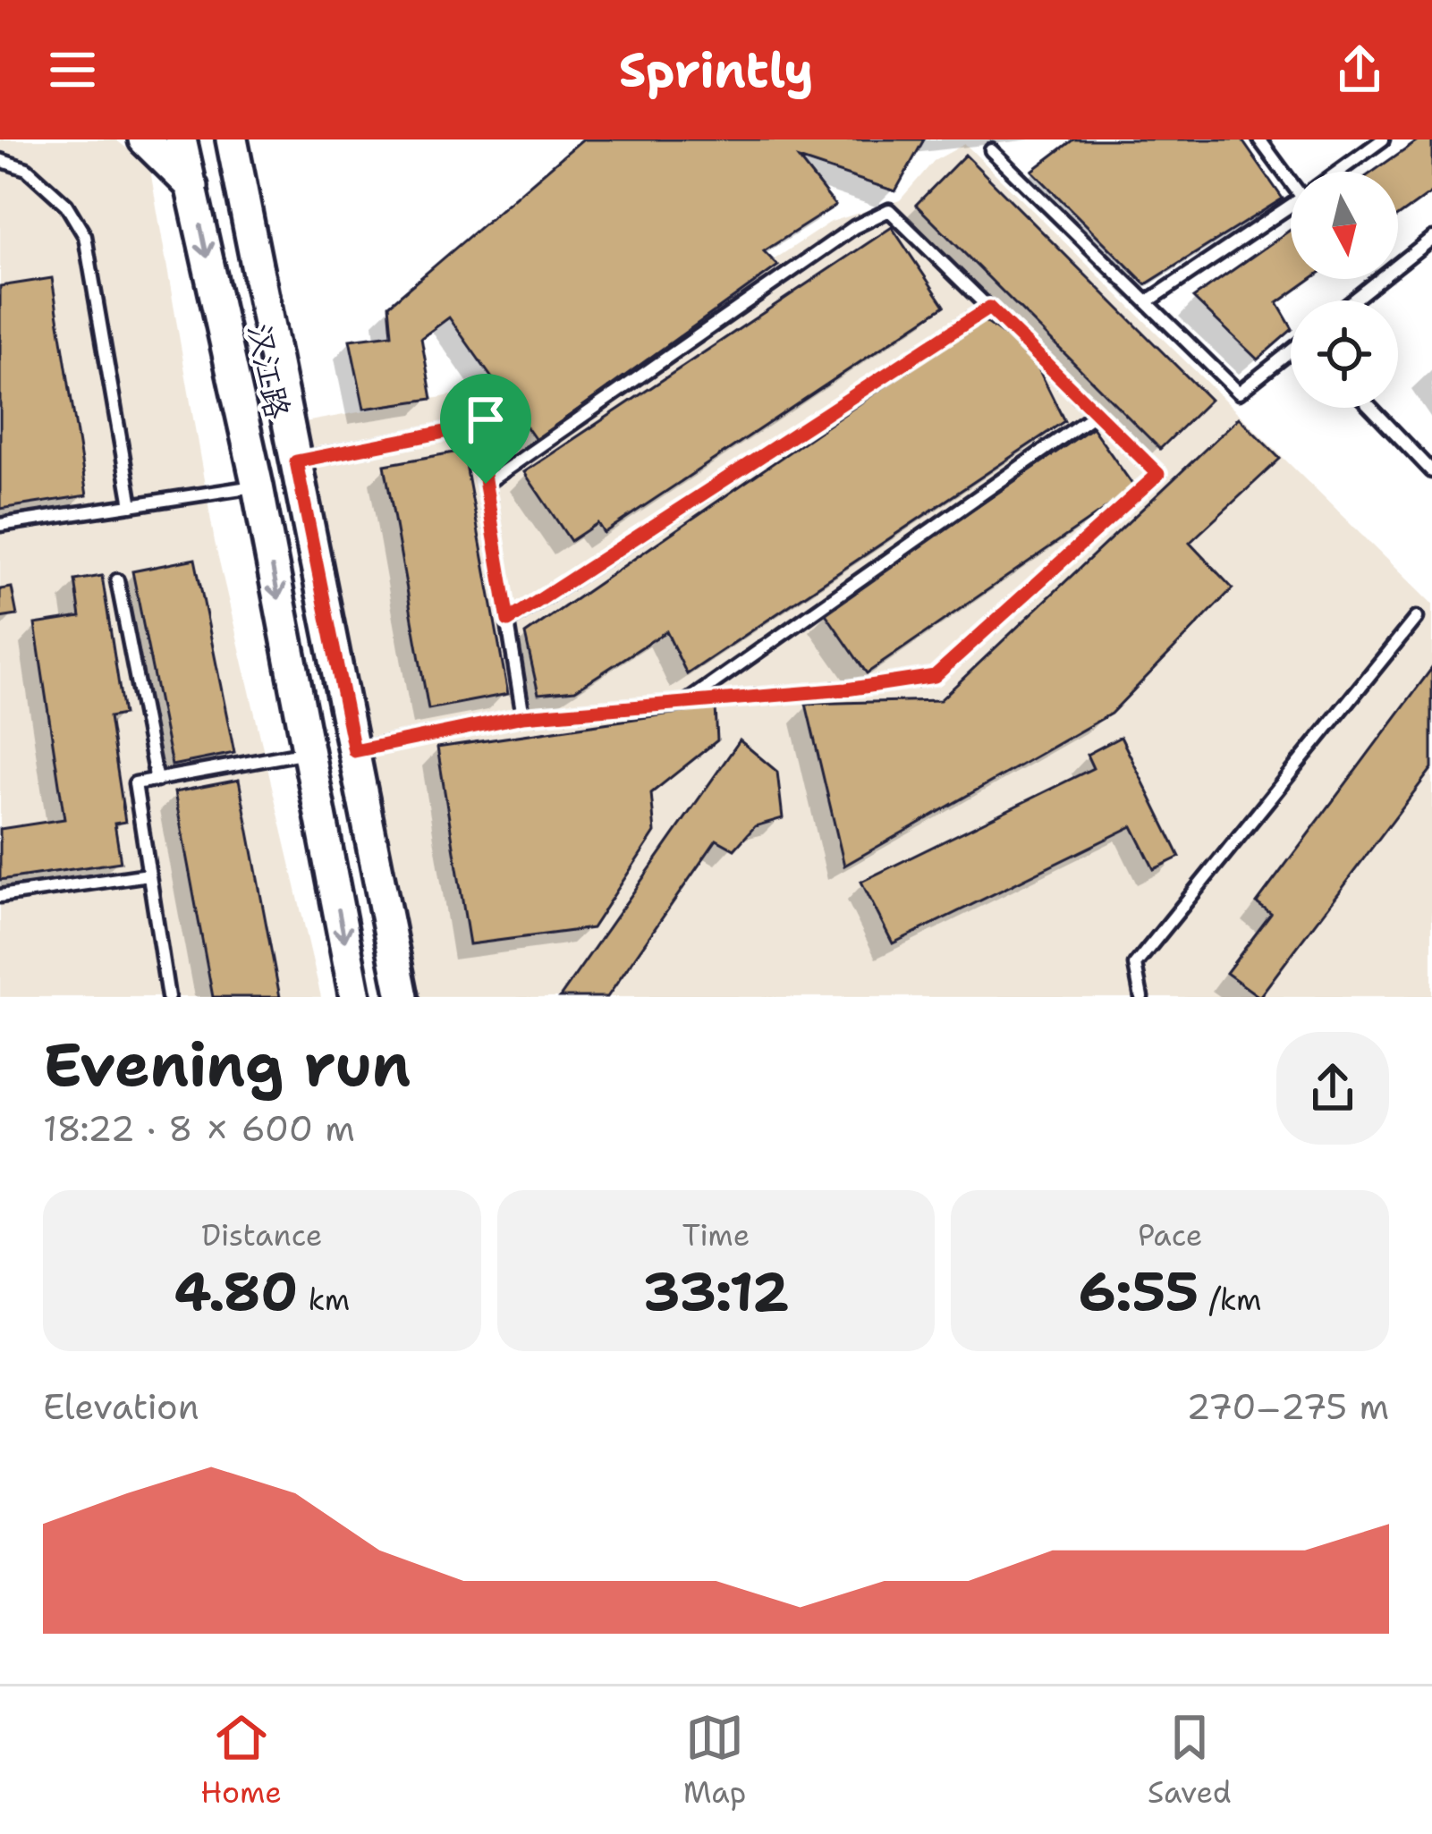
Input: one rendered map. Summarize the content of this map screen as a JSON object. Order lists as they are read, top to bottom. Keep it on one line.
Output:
{"streets":{"main road":["汉江路"]},"north":"bottom","page":{"header":"Sprintly","heading":["Evening run","18:22 · 8 × 600 m"],"stats":[["Distance","4.80 km"],["Time","33:12"],["Pace","6:55 /km"]],"chart":["Elevation","270–275 m"],"tabs":["Home","Map","Saved"]}}
